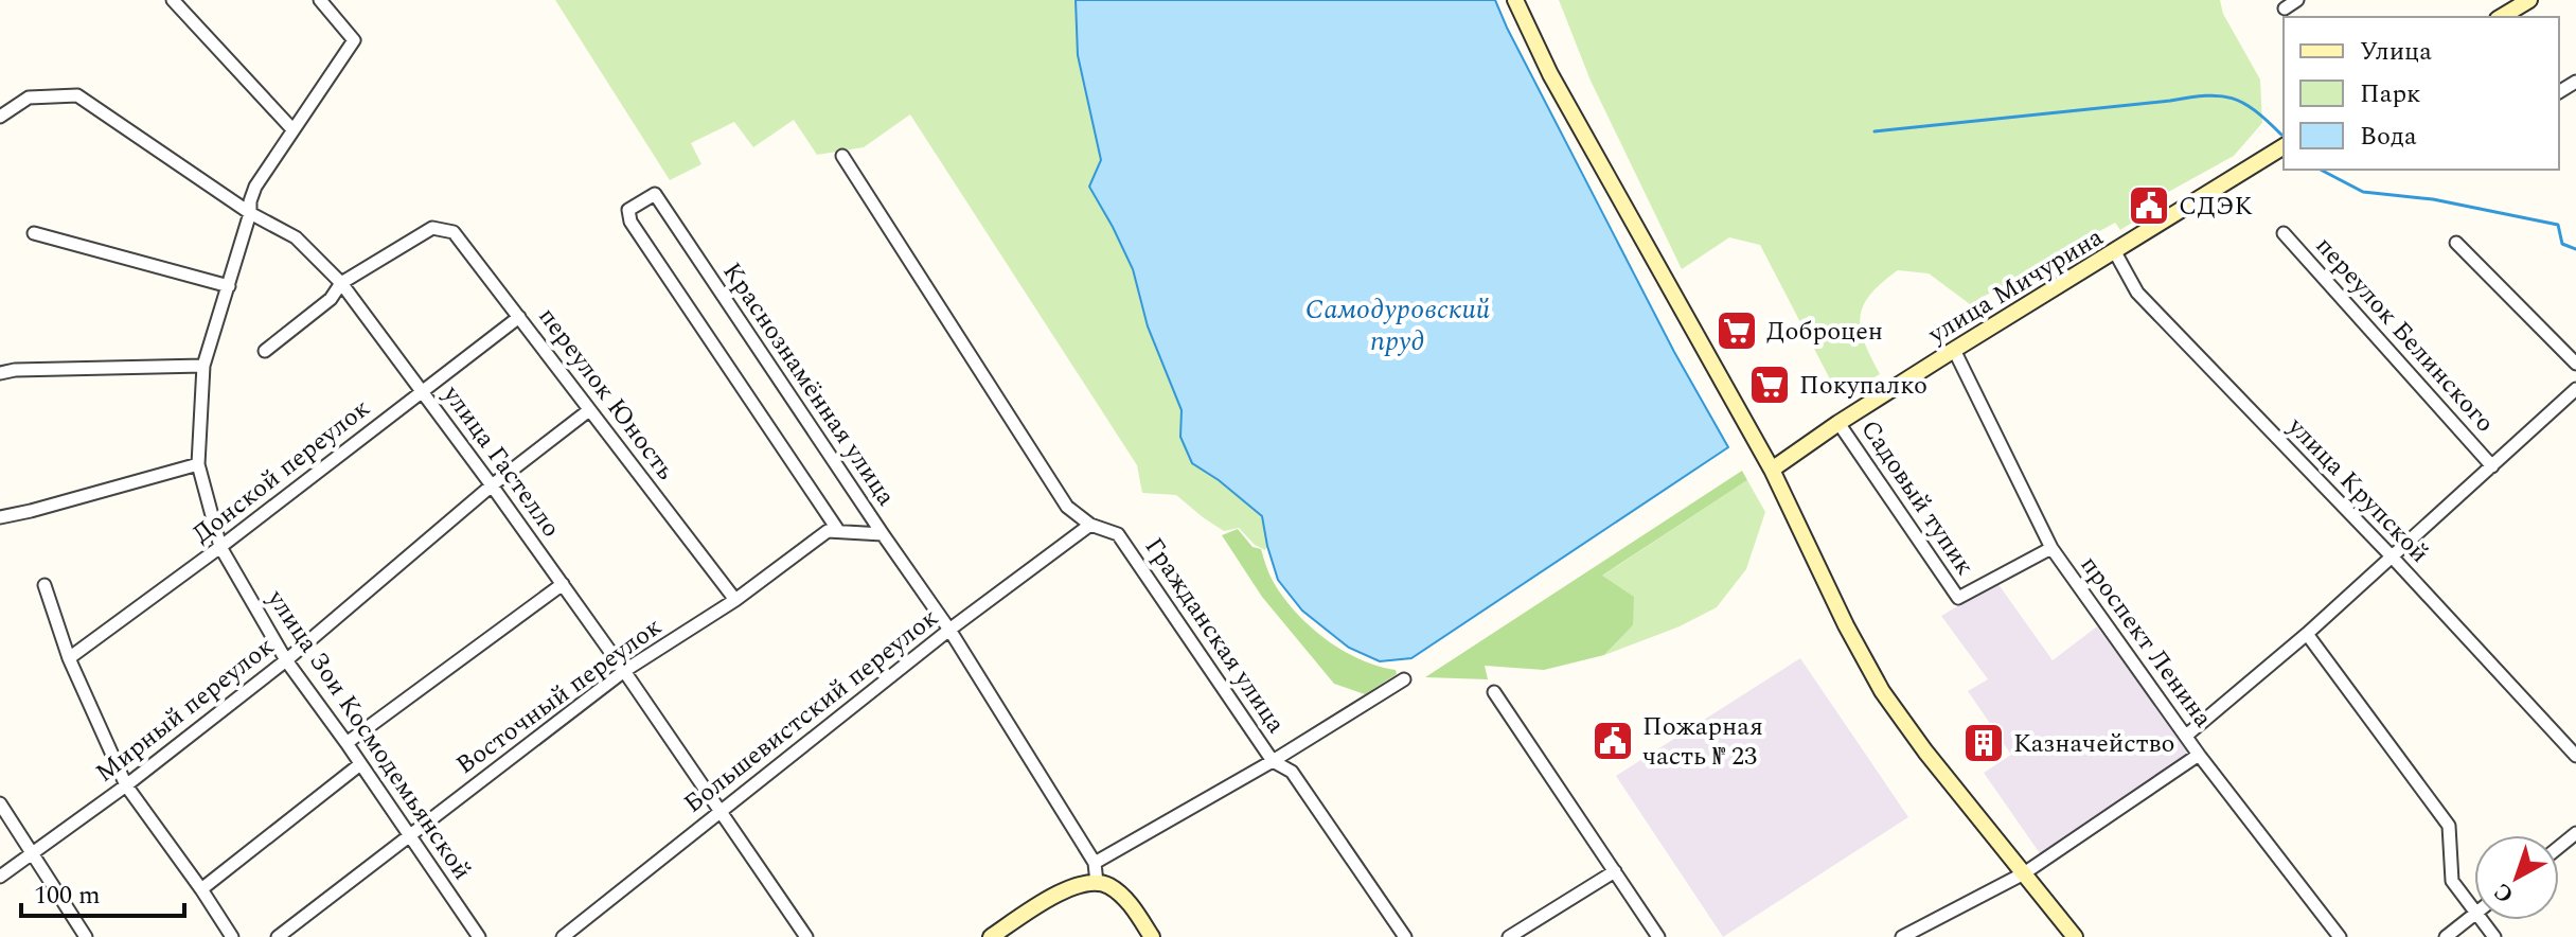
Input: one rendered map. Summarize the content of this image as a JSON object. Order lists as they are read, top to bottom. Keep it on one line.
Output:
{"streets":{"main road":["улица Мичурина"],"street":["переулок Белинского","Краснознамённая улица","переулок Юность","улица Гастелло","Донской переулок","улица Крупской","Садовый тупик","Гражданская улица","проспект Ленина","Восточный переулок","Мирный переулок","Большевистский переулок","улица Зои Космодемьянской"]},"crossings":[["улица Мичурина","улица Крупской"],["улица Мичурина","Садовый тупик"],["улица Мичурина","проспект Ленина"],["Краснознамённая улица","Восточный переулок"],["Краснознамённая улица","Большевистский переулок"],["переулок Юность","улица Гастелло"],["переулок Юность","Донской переулок"],["переулок Юность","Восточный переулок"],["переулок Юность","Мирный переулок"],["улица Гастелло","Донской переулок"],["улица Гастелло","Восточный переулок"],["улица Гастелло","Мирный переулок"],["улица Гастелло","Большевистский переулок"],["улица Гастелло","улица Зои Космодемьянской"],["Донской переулок","улица Зои Космодемьянской"],["Садовый тупик","проспект Ленина"],["Гражданская улица","Большевистский переулок"],["Восточный переулок","улица Зои Космодемьянской"],["Мирный переулок","улица Зои Космодемьянской"]],"water":["Самодуровский пруд"],"places":{"public building":["СДЭК","Пожарная часть № 23"],"supermarket":["Доброцен","Покупалко"],"building":["Казначейство"]},"legend":["Улица","Парк","Вода"],"scale_bar":"100 m","north":"bottom left"}
